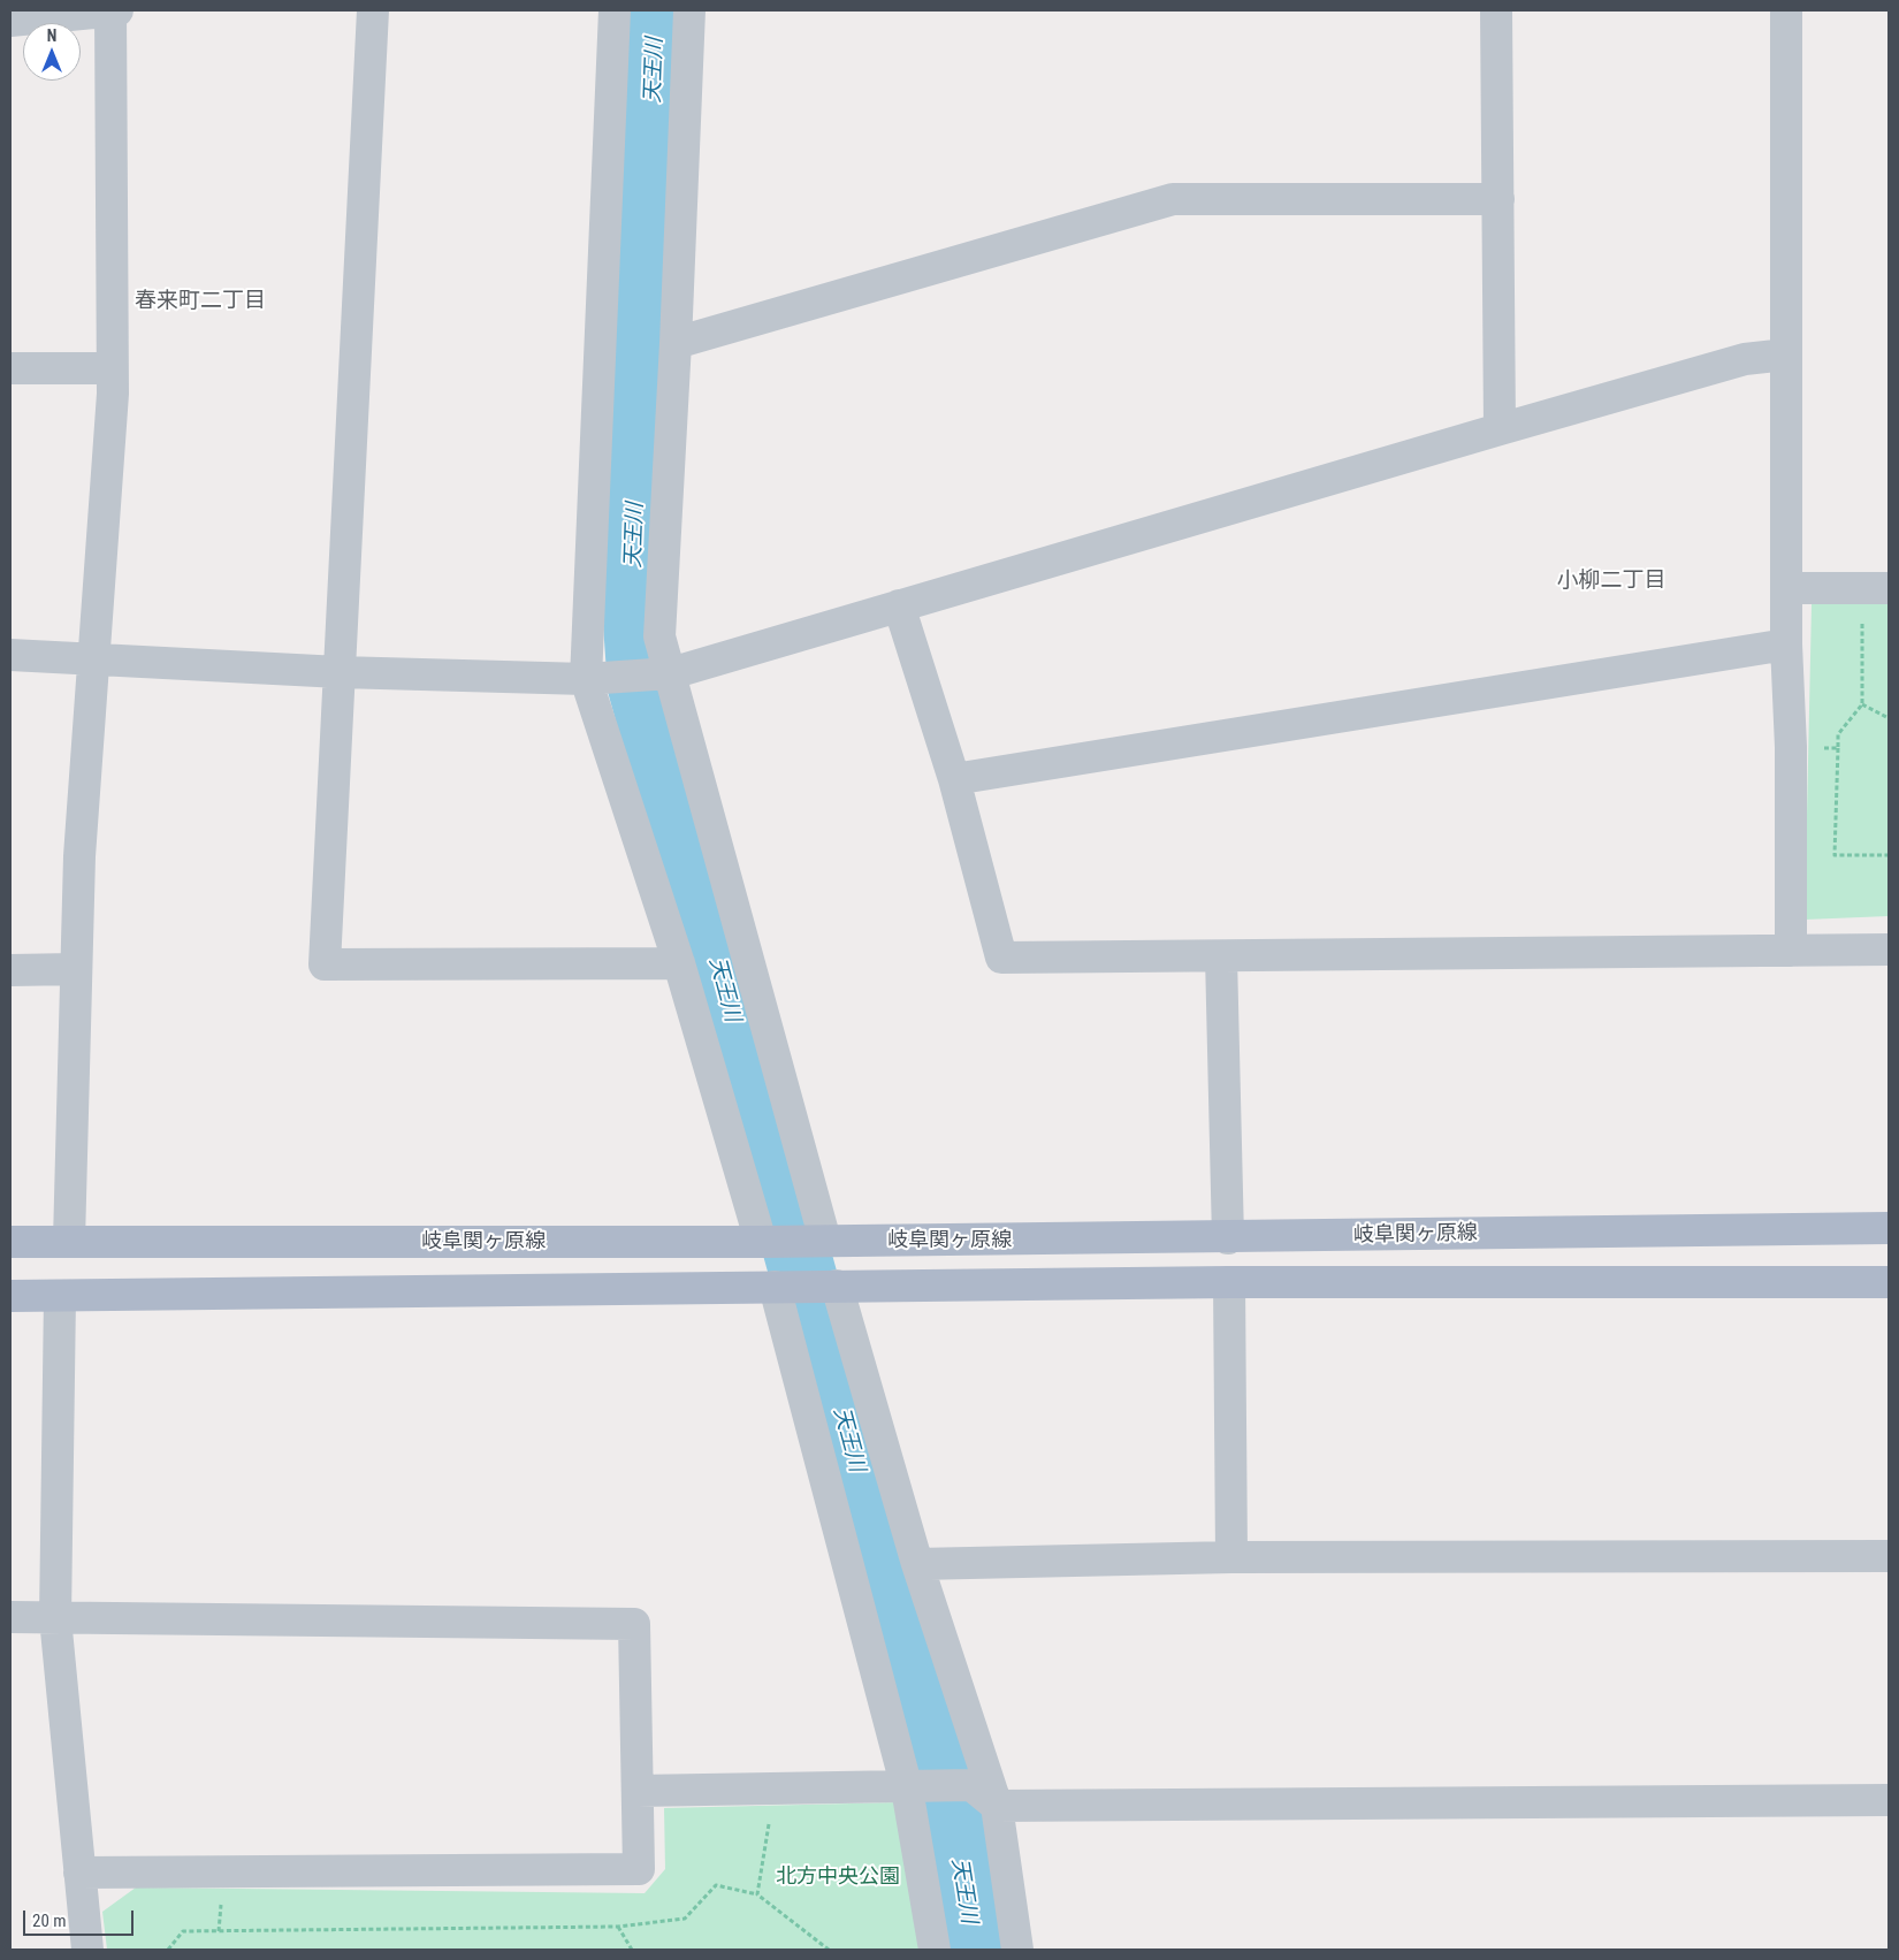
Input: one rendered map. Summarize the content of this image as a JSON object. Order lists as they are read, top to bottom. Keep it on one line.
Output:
{"streets":{"main road":["岐阜関ヶ原線"]},"districts":["春来町二丁目","小柳二丁目"],"water":["天王川"],"parks":["北方中央公園"],"scale_bar":"20 m","north":"top"}
